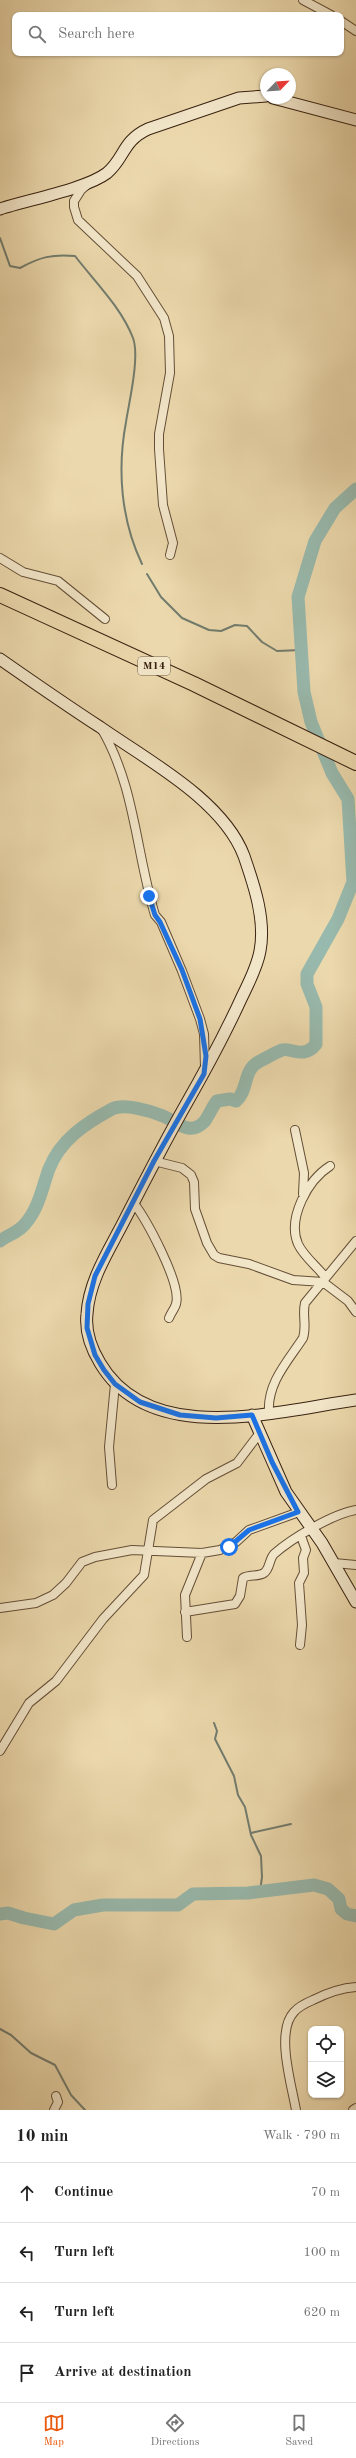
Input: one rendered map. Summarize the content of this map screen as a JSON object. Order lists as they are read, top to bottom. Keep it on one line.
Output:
{"streets":{"highway":["M14"]},"north":"top right","page":{"search":"Search here","heading":["10 min","Walk · 790 m"],"list":[["Continue","70 m"],["Turn left","100 m"],["Turn left","620 m"],"Arrive at destination"],"nav":["Map","Directions","Saved"]}}
